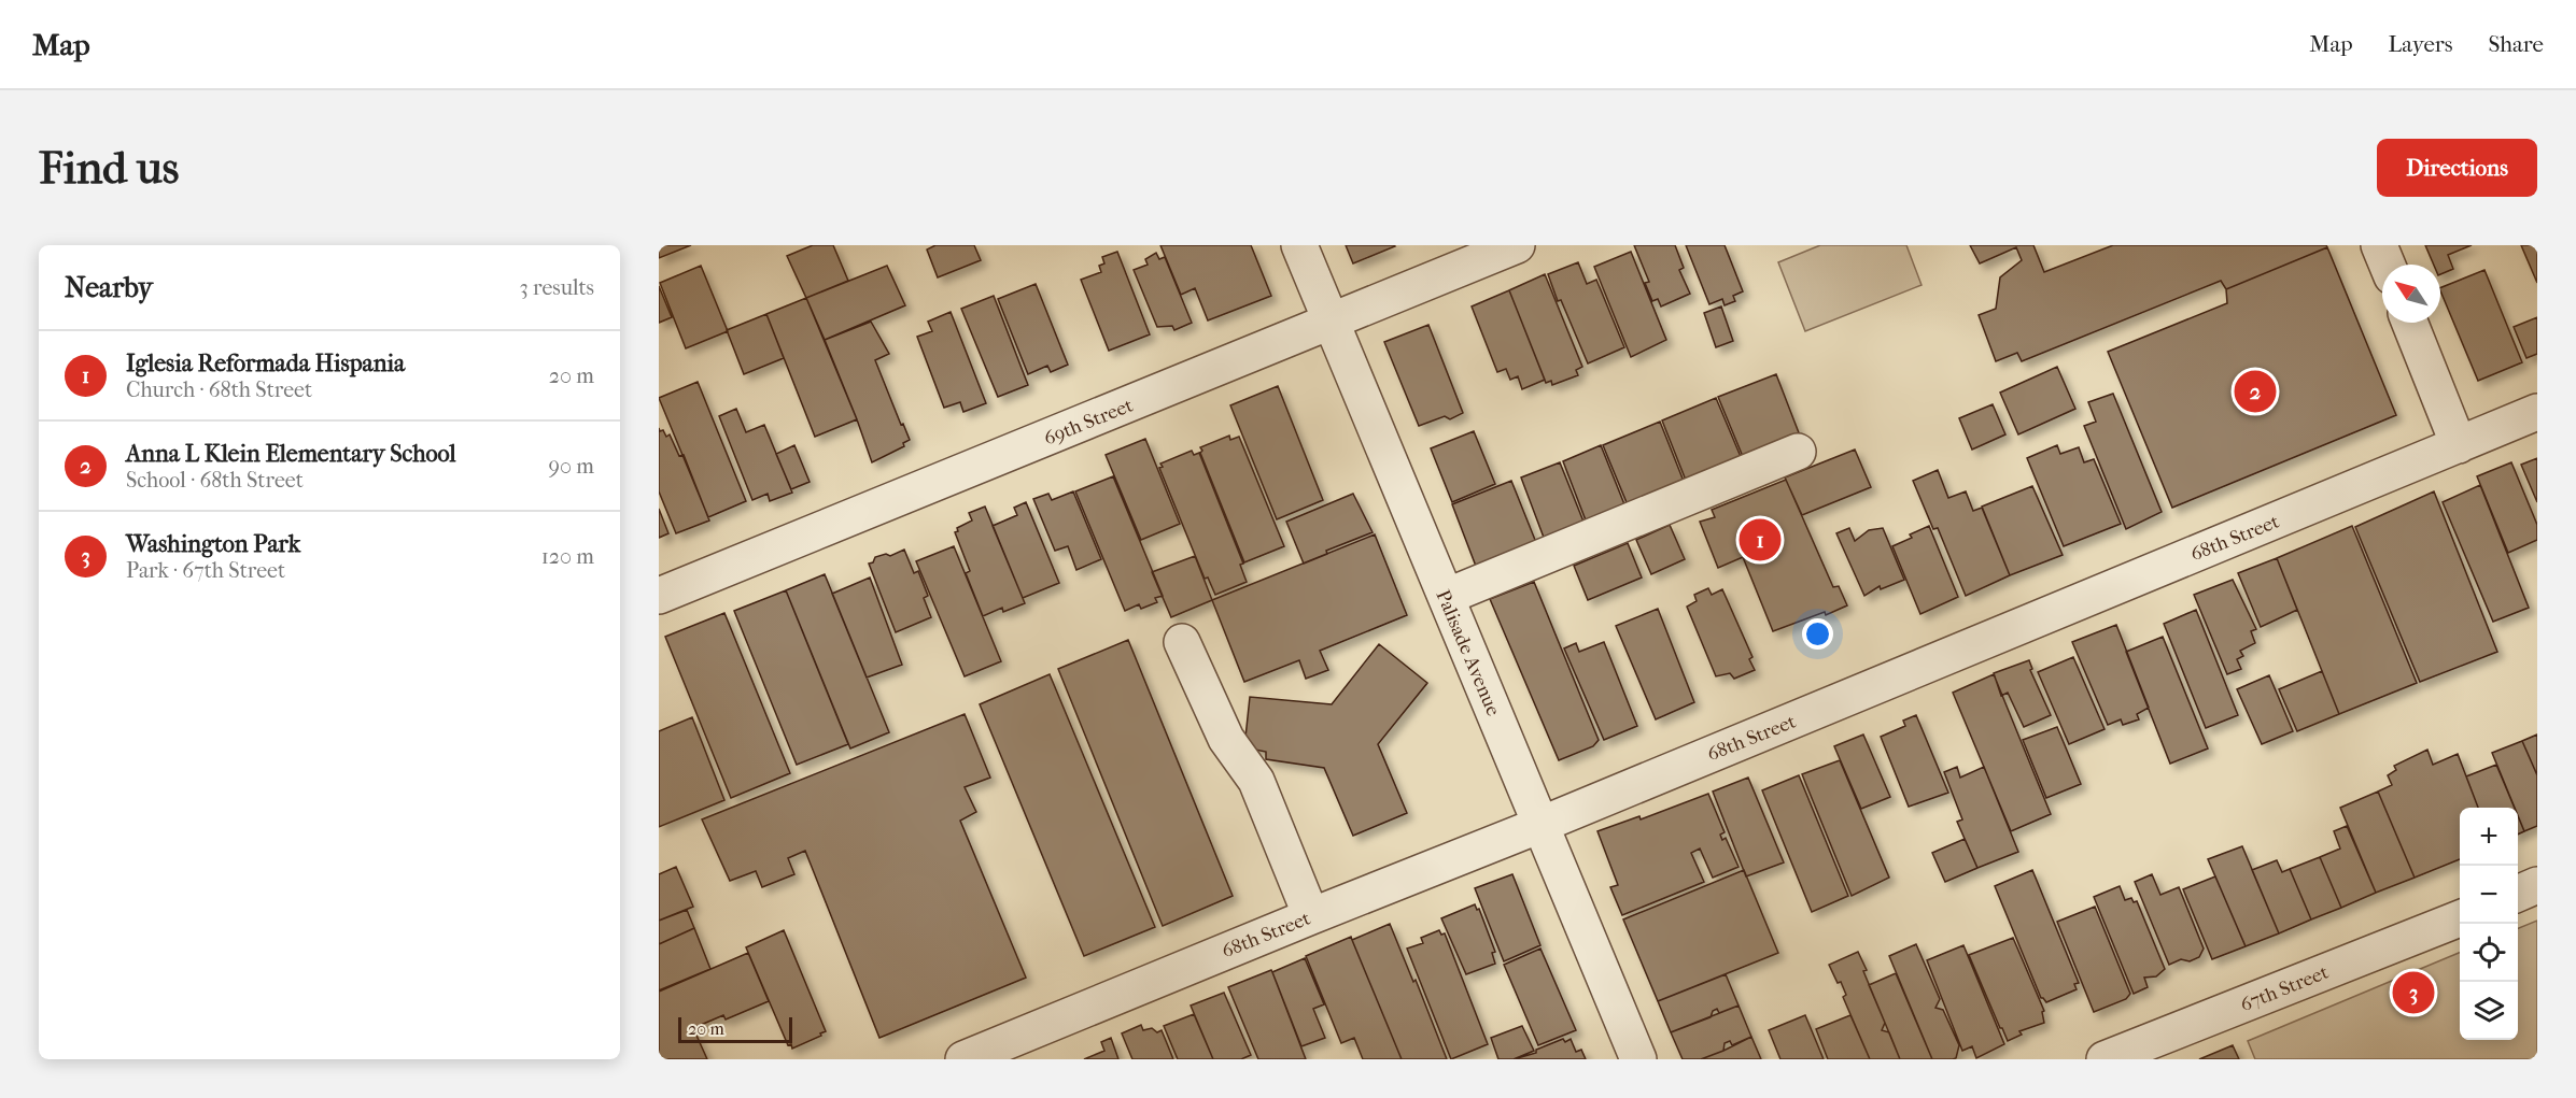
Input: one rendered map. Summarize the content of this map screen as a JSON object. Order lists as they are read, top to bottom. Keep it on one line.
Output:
{"streets":{"street":["69th Street","68th Street","Palisade Avenue","67th Street"]},"crossings":[["69th Street","Palisade Avenue"],["68th Street","Palisade Avenue"]],"scale_bar":"20 m","north":"top left","page":{"header":"Map","nav":["Map","Layers","Share"],"buttons":"Directions","title":"Find us","heading":["Nearby","3 results"],"list":[{"mark":"1","name":"Iglesia Reformada Hispania","note":"Church · 68th Street","value":"20 m"},{"mark":"2","name":"Anna L Klein Elementary School","note":"School · 68th Street","value":"90 m"},{"mark":"3","name":"Washington Park","note":"Park · 67th Street","value":"120 m"}],"pins":["2","1","3"],"map_buttons":["+","−"],"scale":"20 m"}}
